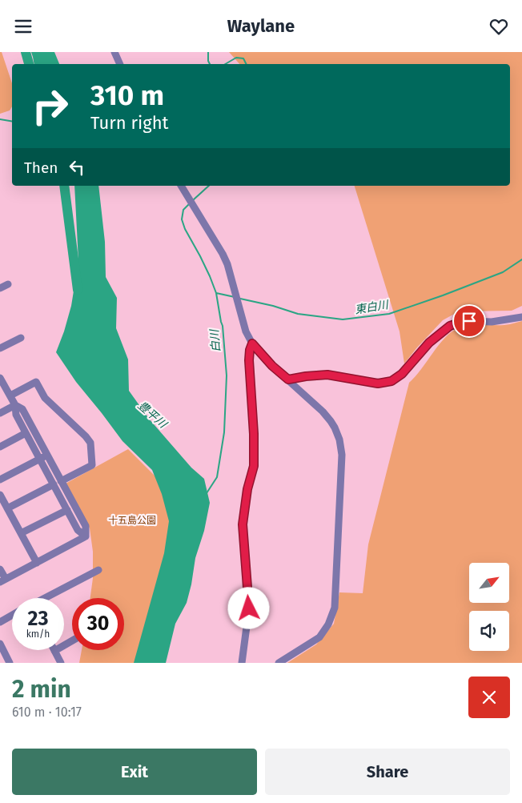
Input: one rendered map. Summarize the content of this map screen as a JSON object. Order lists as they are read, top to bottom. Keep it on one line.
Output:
{"water":["東白川","白川","豊平川"],"parks":["十五島公園"],"north":"top right","page":{"header":"Waylane","turn":["310 m","Turn right"],"then":"Then","speed":"23 km/h","limit":"30","heading":["2 min","610 m · 10:17"],"buttons":["Exit","Share"]}}
